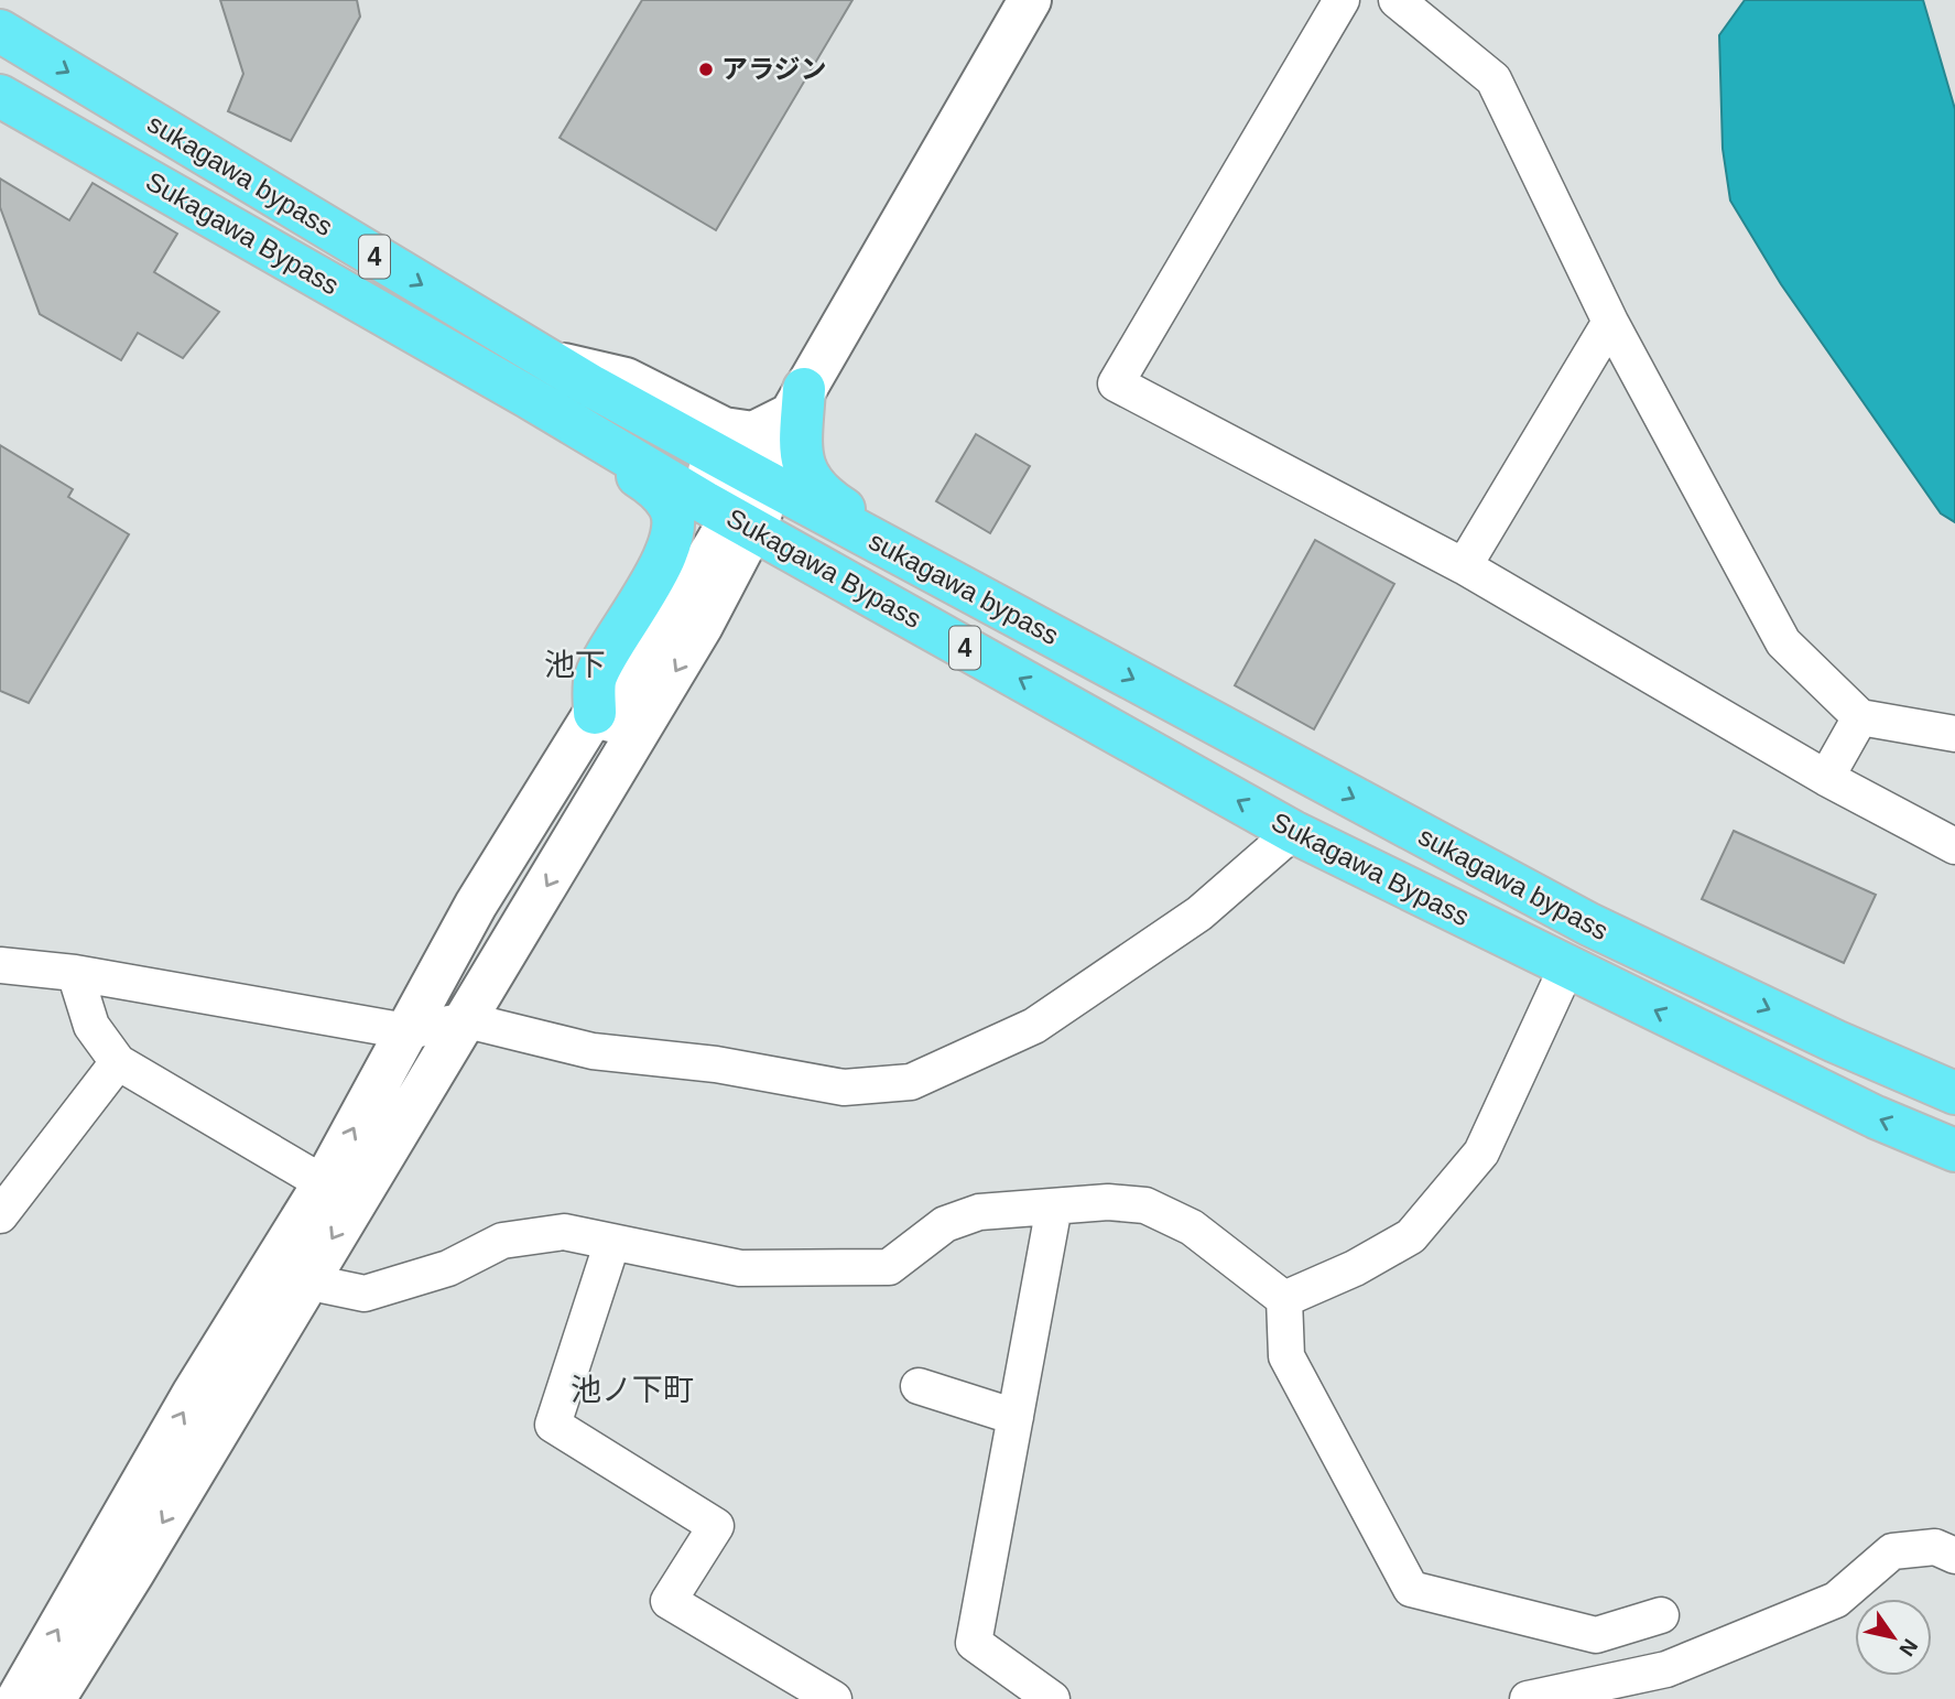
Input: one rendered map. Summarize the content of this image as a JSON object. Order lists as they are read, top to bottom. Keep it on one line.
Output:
{"streets":{"highway":["sukagawa bypass","Sukagawa Bypass","4"]},"crossings":[["sukagawa bypass","Sukagawa Bypass"]],"one_way":["sukagawa bypass","Sukagawa Bypass"],"districts":["池下","池ノ下町"],"places":["アラジン"],"north":"bottom right"}
